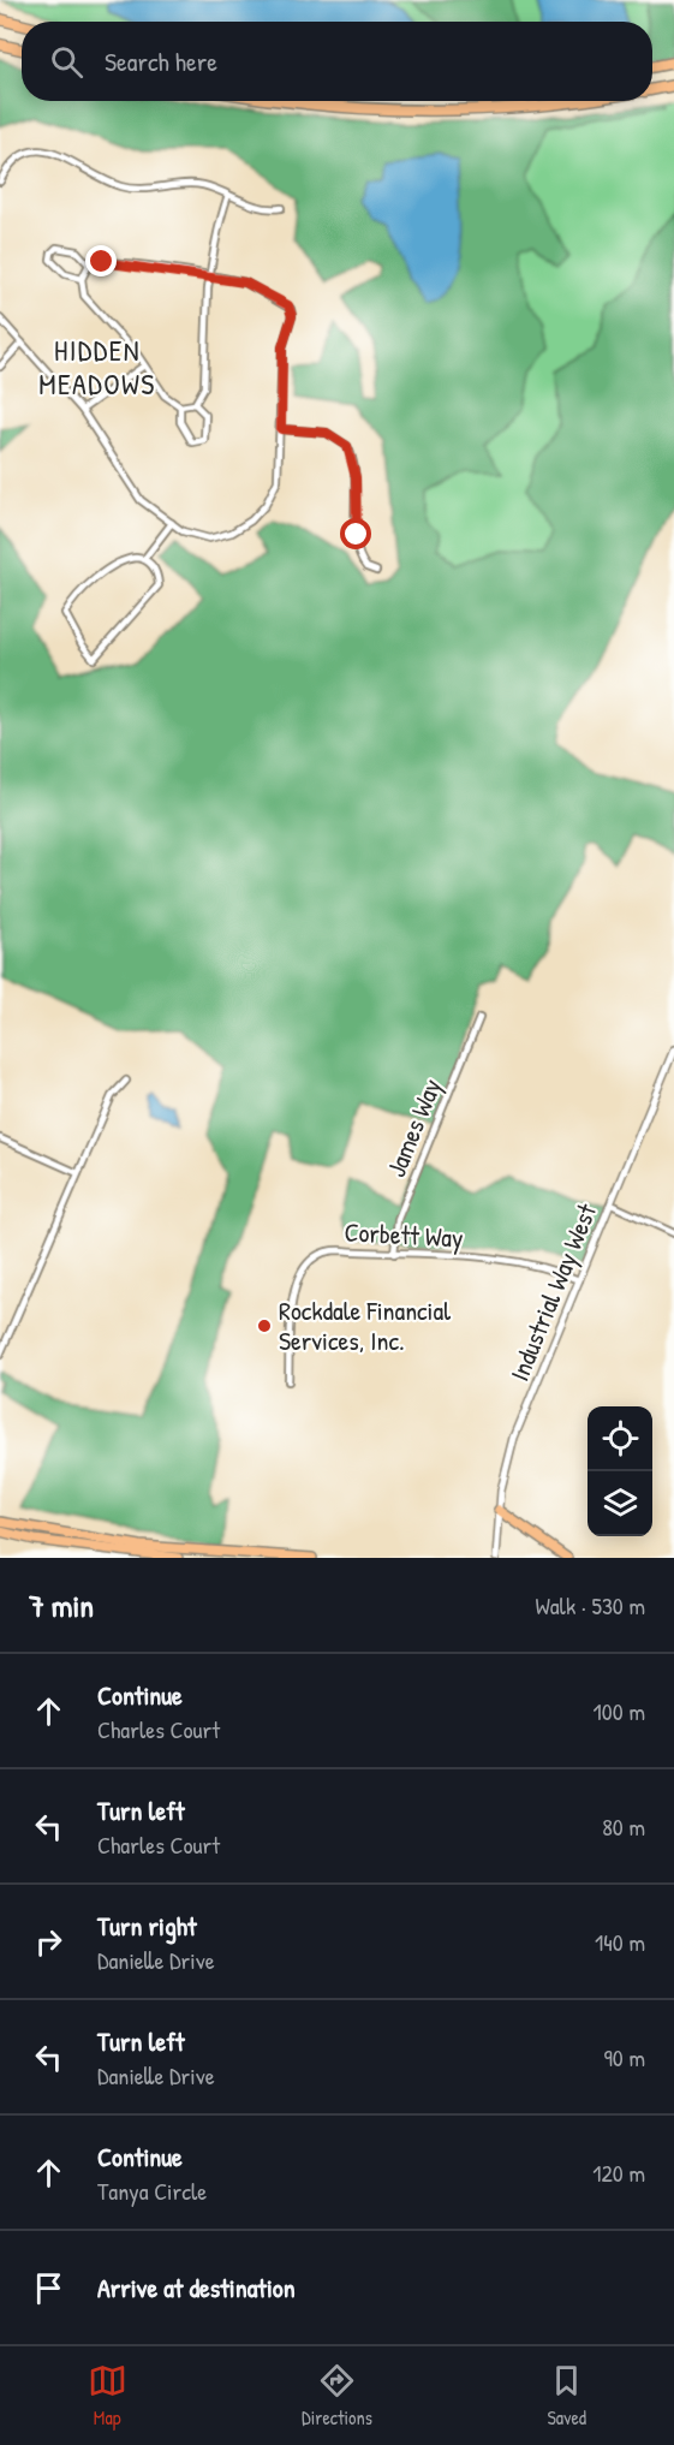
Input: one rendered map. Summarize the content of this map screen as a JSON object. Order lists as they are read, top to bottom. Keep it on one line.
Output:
{"streets":{"street":["James Way","Corbett Way","Industrial Way West"]},"crossings":[["James Way","Corbett Way"],["Corbett Way","Industrial Way West"]],"districts":["HIDDEN MEADOWS"],"places":["Rockdale Financial Services, Inc."],"page":{"search":"Search here","heading":["7 min","Walk · 530 m"],"list":[["Continue","Charles Court","100 m"],["Turn left","Charles Court","80 m"],["Turn right","Danielle Drive","140 m"],["Turn left","Danielle Drive","90 m"],["Continue","Tanya Circle","120 m"],"Arrive at destination"],"nav":["Map","Directions","Saved"]}}
